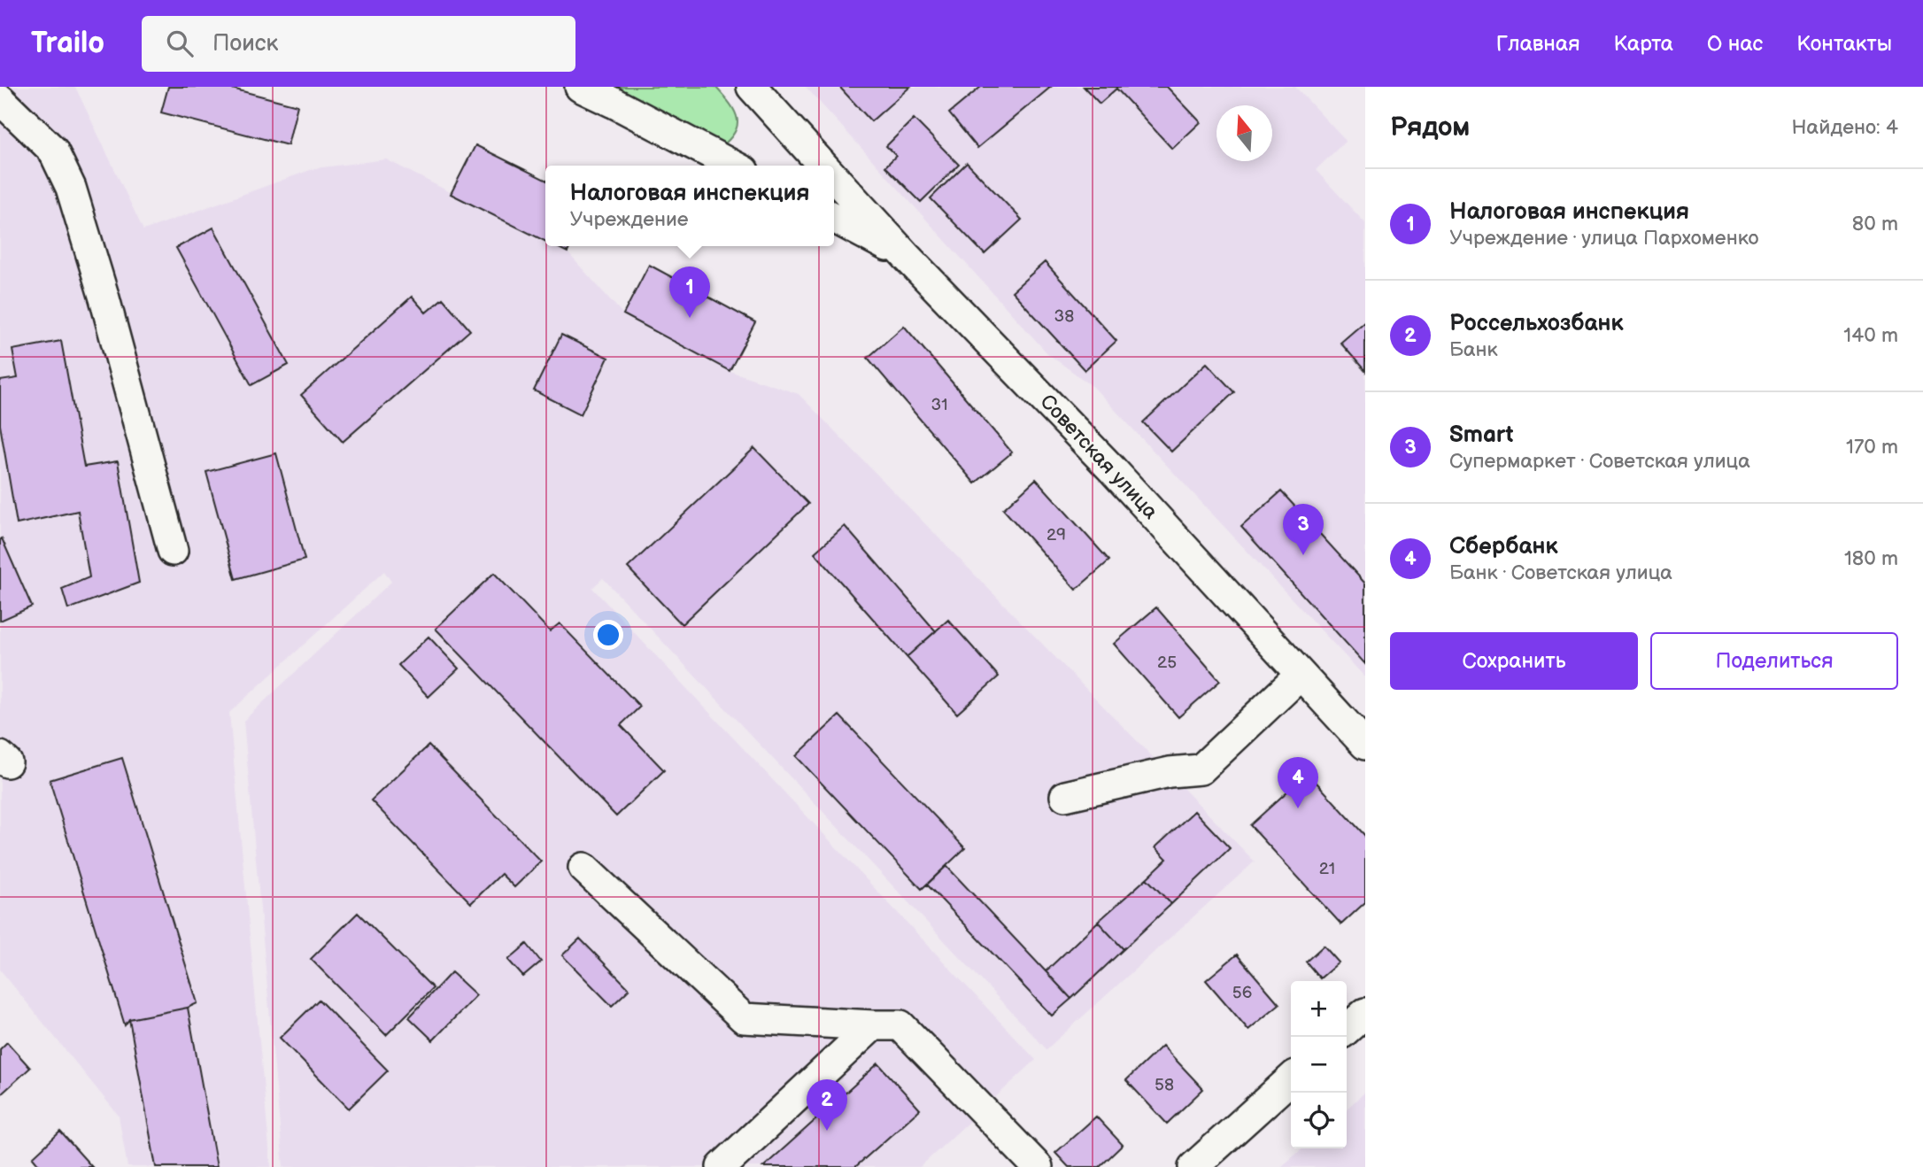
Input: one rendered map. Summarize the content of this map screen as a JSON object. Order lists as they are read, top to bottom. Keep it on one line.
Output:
{"streets":{"street":["Советская улица"]},"house_numbers":["38","31","29","25","21","56","58"],"north":"top","page":{"header":"Trailo","search":"Поиск","nav":["Главная","Карта","О нас","Контакты"],"heading":["Рядом","Найдено: 4"],"popup":["Налоговая инспекция","Учреждение"],"list":[{"mark":"1","name":"Налоговая инспекция","note":"Учреждение · улица Пархоменко","value":"80 m"},{"mark":"2","name":"Россельхозбанк","note":"Банк","value":"140 m"},{"mark":"3","name":"Smart","note":"Супермаркет · Советская улица","value":"170 m"},{"mark":"4","name":"Сбербанк","note":"Банк · Советская улица","value":"180 m"}],"pins":["1","3","4","2"],"buttons":["Сохранить","Поделиться"],"map_buttons":["+","−"]}}
